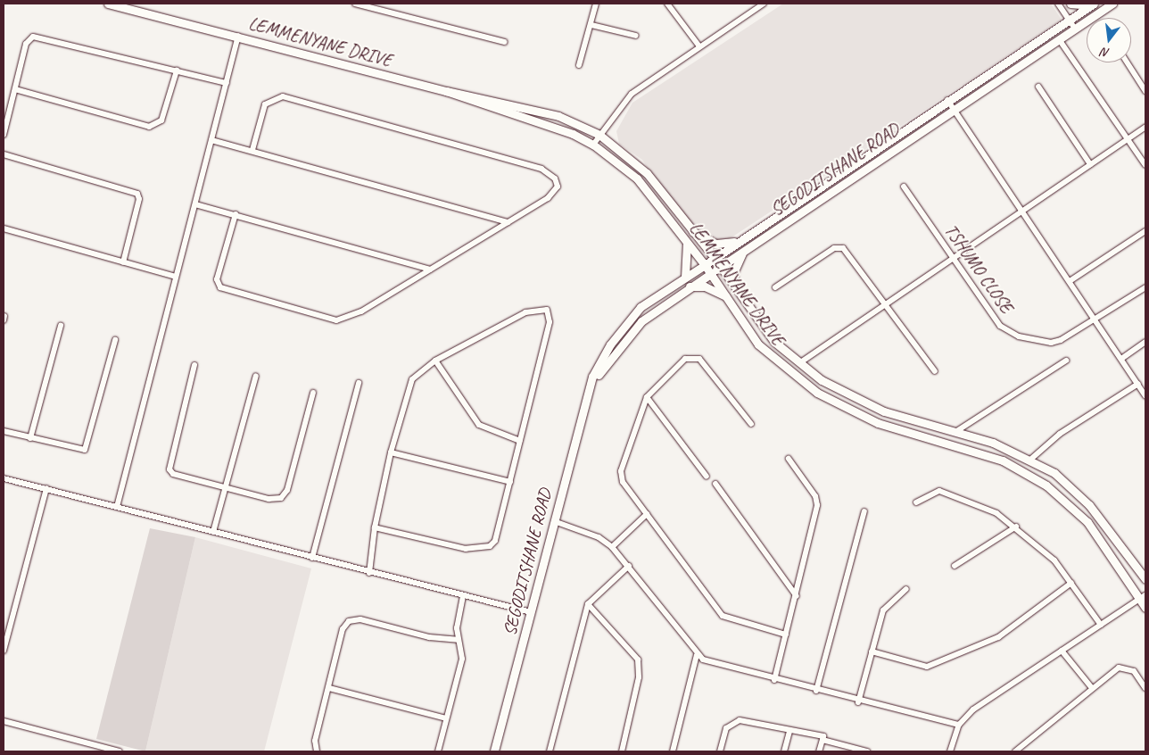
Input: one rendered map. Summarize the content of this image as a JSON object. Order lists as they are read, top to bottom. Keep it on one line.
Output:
{"streets":{"main road":["LEMMENYANE DRIVE","SEGODITSHANE ROAD"],"street":["TSHUMO CLOSE"]},"crossings":[["LEMMENYANE DRIVE","SEGODITSHANE ROAD"]],"north":"bottom"}
